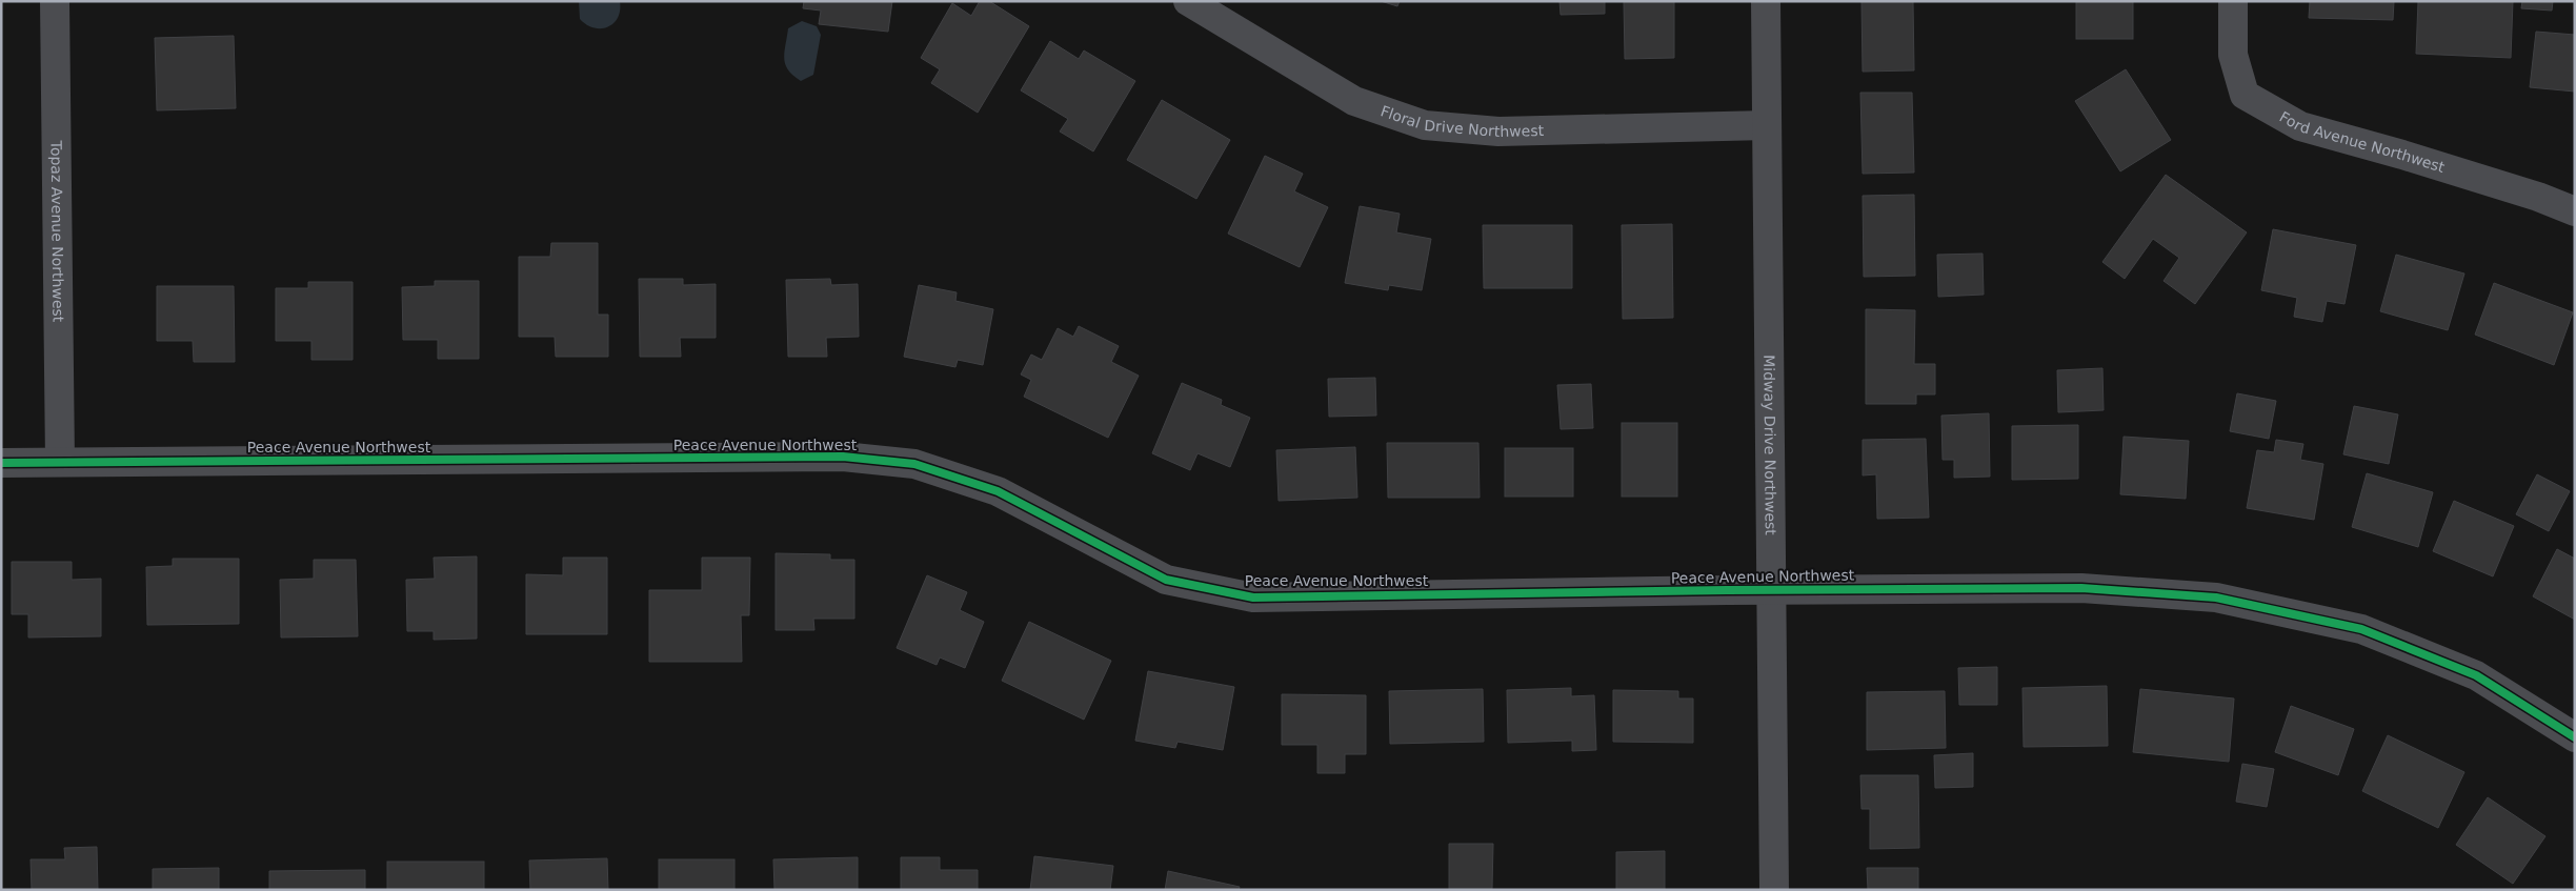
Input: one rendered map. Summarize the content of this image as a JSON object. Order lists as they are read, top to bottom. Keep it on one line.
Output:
{"streets":{"street":["Floral Drive Northwest","Ford Avenue Northwest","Topaz Avenue Northwest","Peace Avenue Northwest","Midway Drive Northwest"]},"crossings":[["Floral Drive Northwest","Midway Drive Northwest"],["Topaz Avenue Northwest","Peace Avenue Northwest"],["Peace Avenue Northwest","Midway Drive Northwest"]]}
